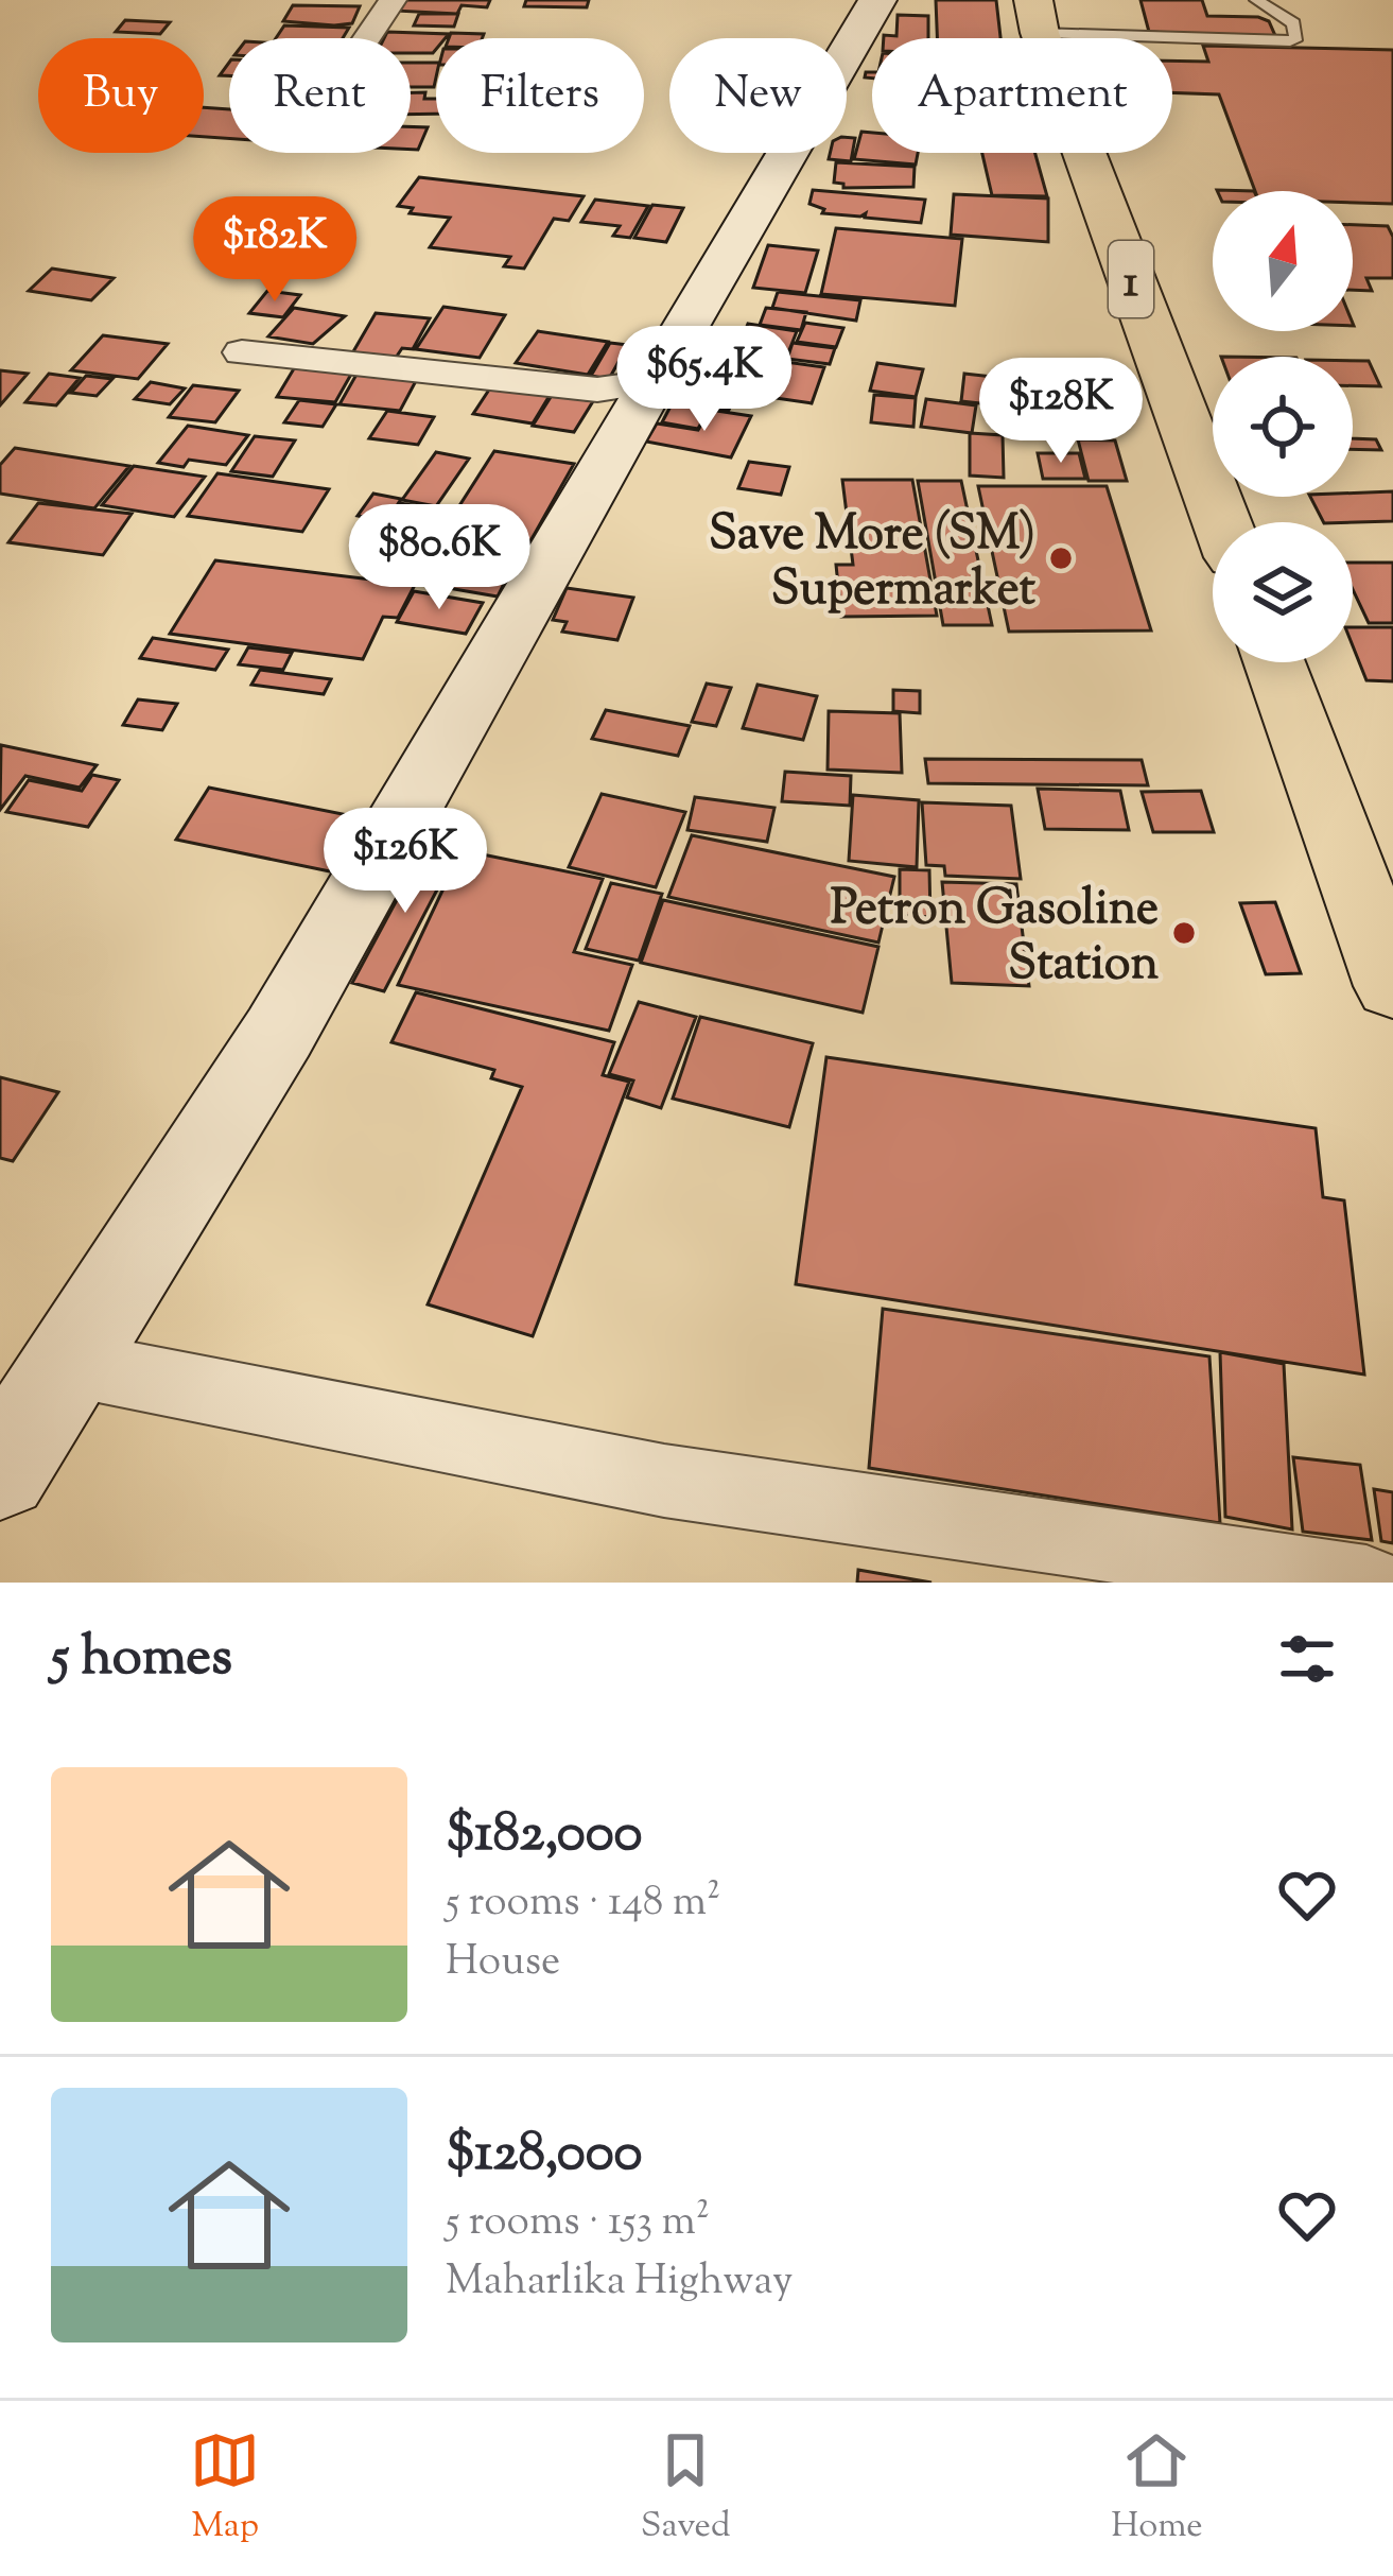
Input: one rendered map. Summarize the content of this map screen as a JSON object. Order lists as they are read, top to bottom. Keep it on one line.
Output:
{"streets":{"main road":["1"]},"places":["Save More (SM) Supermarket","Petron Gasoline Station"],"north":"top","page":{"chip":["Buy","Rent","Filters","New","Apartment"],"price":["$182K","$65.4K","$128K","$80.6K","$126K"],"heading":"5 homes","list":[{"name":"$182,000","note":"5 rooms · 148 m² · House"},{"name":"$128,000","note":"5 rooms · 153 m² · Maharlika Highway"}],"tabs":["Map","Saved","Home"]}}
